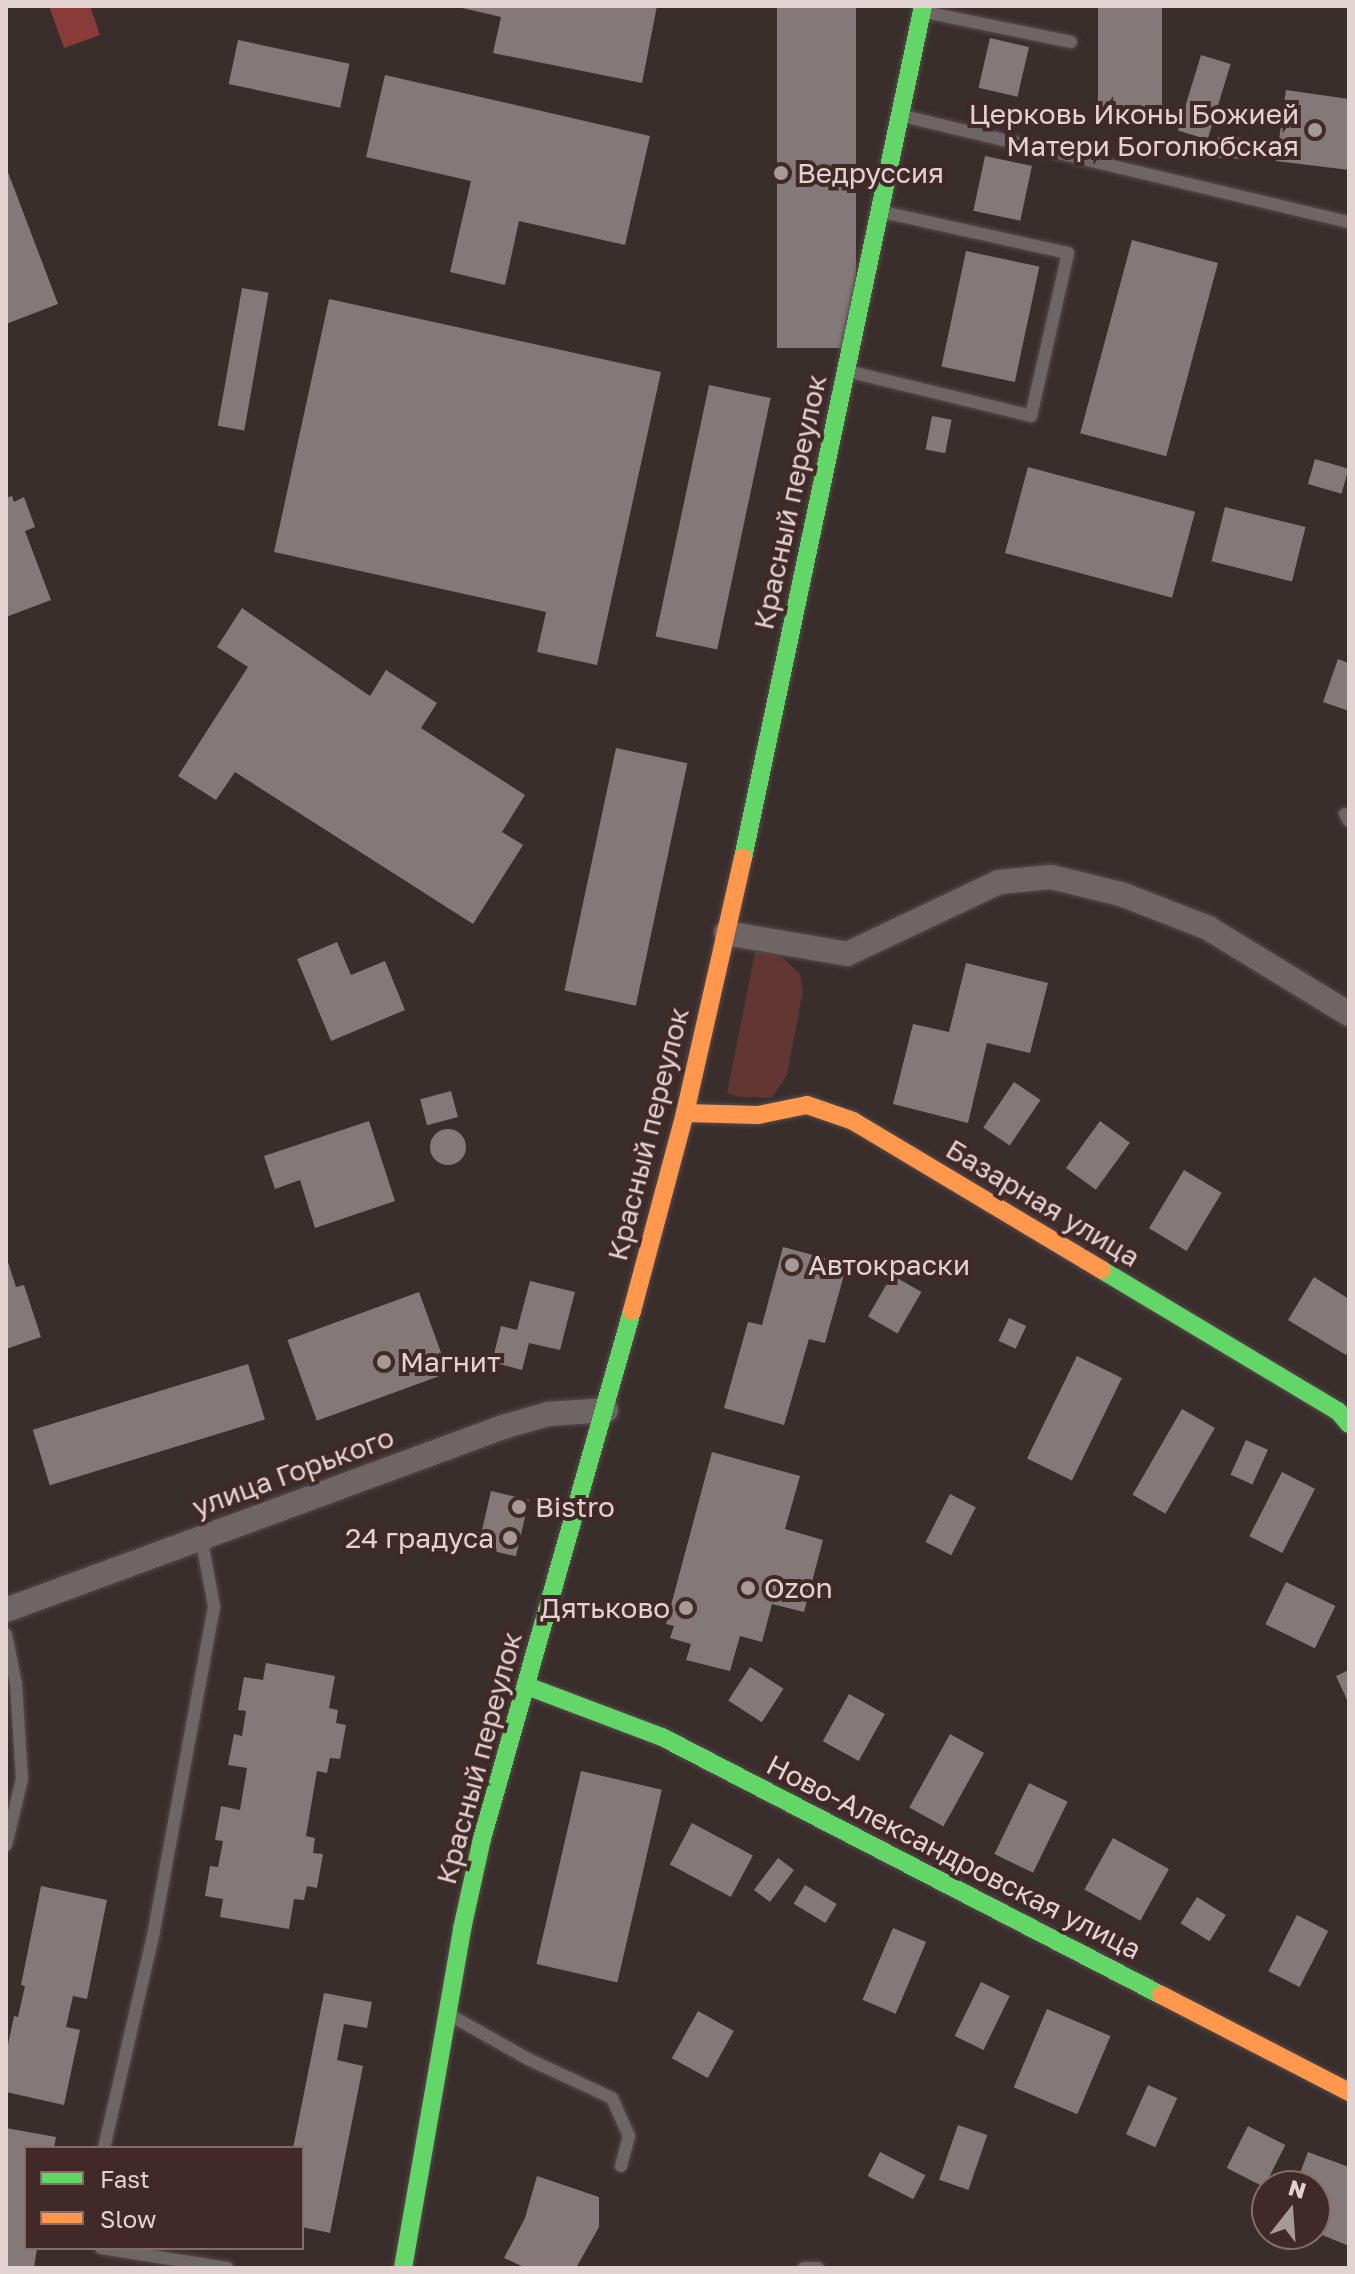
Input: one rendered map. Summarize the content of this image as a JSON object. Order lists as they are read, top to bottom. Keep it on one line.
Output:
{"streets":{"main road":["Красный переулок","Базарная улица","Ново-Александровская улица"],"street":["улица Горького"]},"crossings":[["Красный переулок","Базарная улица"],["Красный переулок","улица Горького"],["Красный переулок","Ново-Александровская улица"]],"places":["Церковь Иконы Божией Матери Боголюбская","Ведруссия","Автокраски","Магнит","Bistro","24 градуса","Ozon","Дятьково"],"legend":["Fast","Slow"],"north":"top"}
